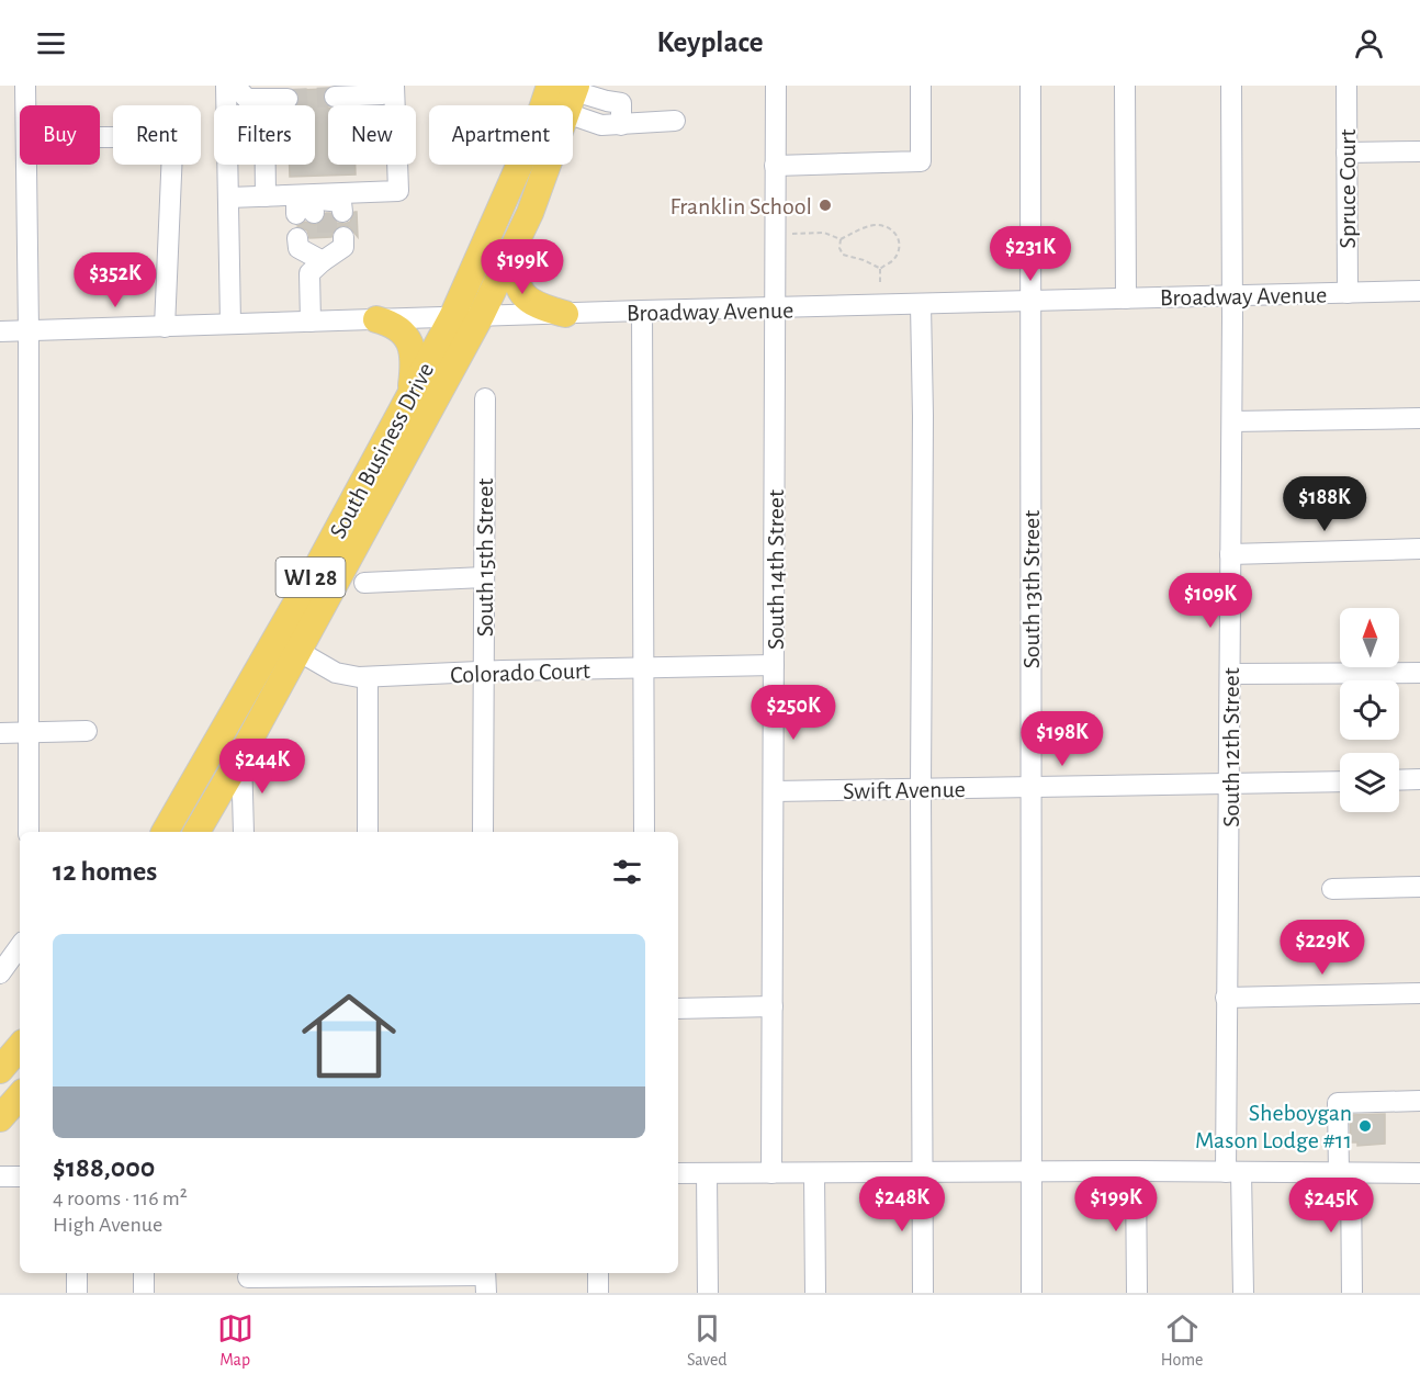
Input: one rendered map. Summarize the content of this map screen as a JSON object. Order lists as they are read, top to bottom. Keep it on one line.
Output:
{"streets":{"main road":["South Business Drive","WI 28"],"street":["Spruce Court","Broadway Avenue","South 15th Street","South 14th Street","South 13th Street","Colorado Court","South 12th Street","Swift Avenue"]},"crossings":[["Spruce Court","Broadway Avenue"],["Broadway Avenue","South Business Drive"],["Broadway Avenue","South 14th Street"],["Broadway Avenue","South 13th Street"],["Broadway Avenue","South 12th Street"],["South Business Drive","Colorado Court"],["South 15th Street","Colorado Court"],["South 14th Street","Colorado Court"],["South 14th Street","Swift Avenue"],["South 13th Street","Swift Avenue"],["South 12th Street","Swift Avenue"]],"places":["Franklin School","Sheboygan Mason Lodge #11"],"north":"top","page":{"header":"Keyplace","chip":["Buy","Rent","Filters","New","Apartment"],"price":["$231K","$199K","$352K","$188K","$109K","$250K","$198K","$244K","$229K","$248K","$199K","$245K"],"heading":"12 homes","list":[{"name":"$188,000","note":"4 rooms · 116 m² · High Avenue"}],"tabs":["Map","Saved","Home"]}}
